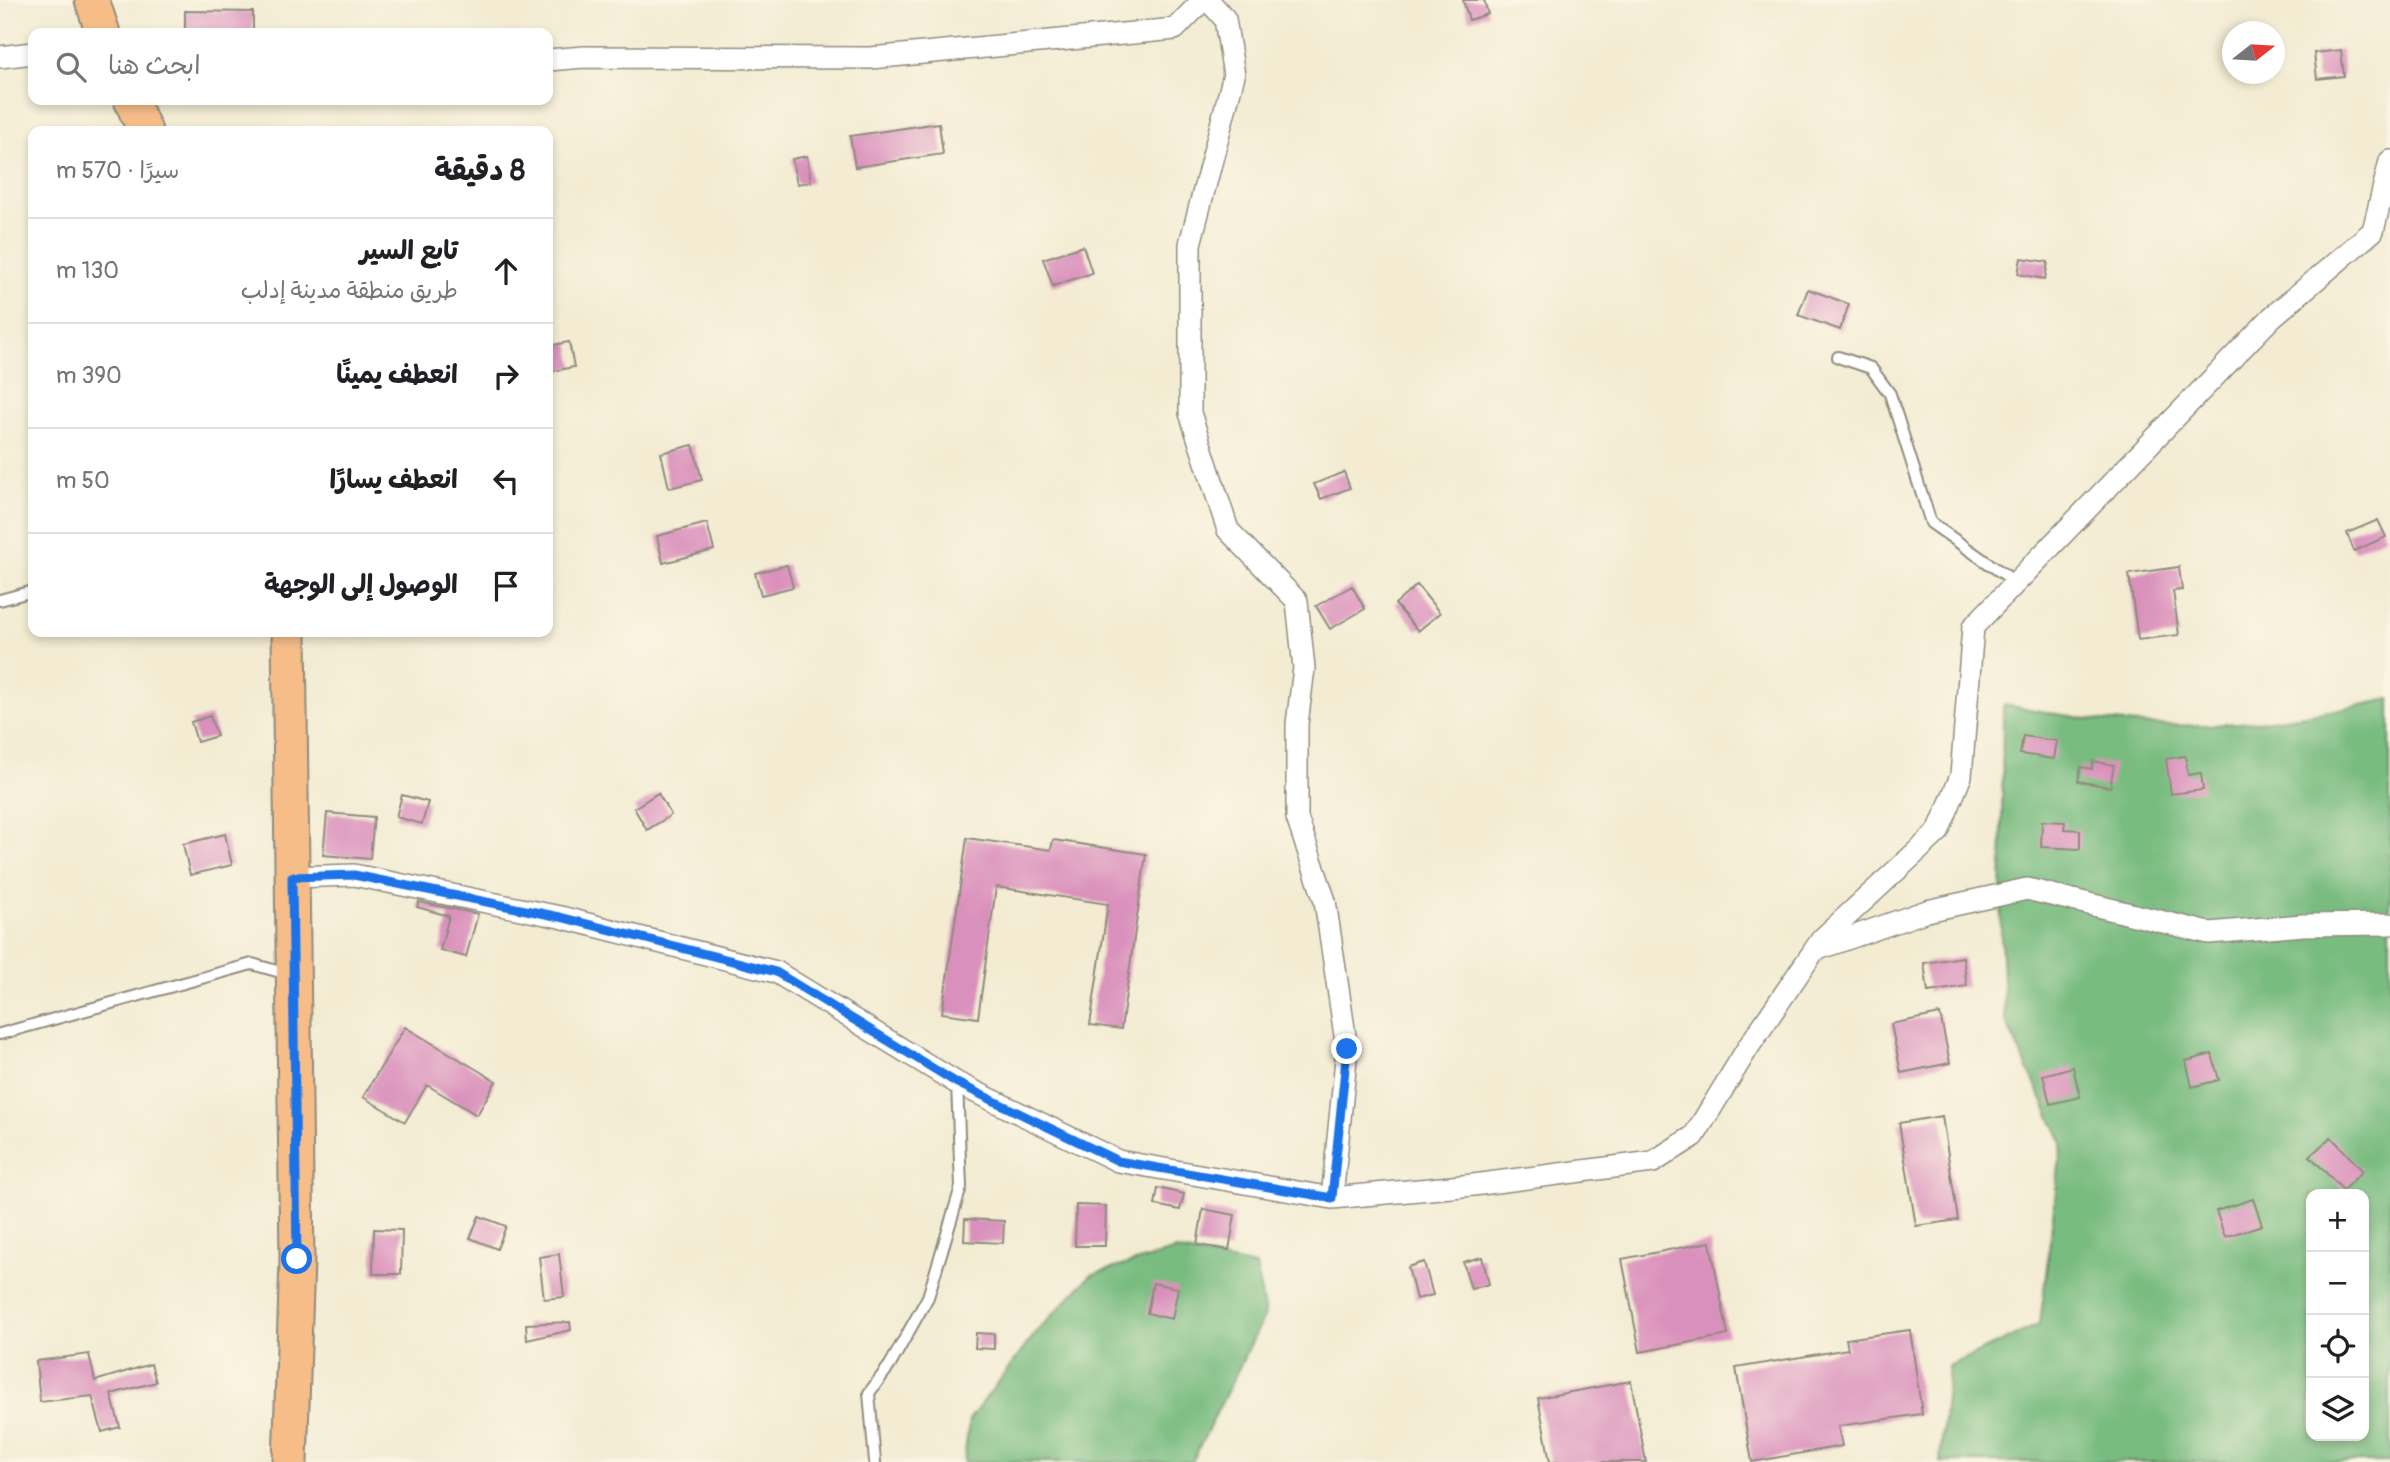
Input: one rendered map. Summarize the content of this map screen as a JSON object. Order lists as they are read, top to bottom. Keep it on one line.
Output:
{"north":"right","page":{"search":"ابحث هنا","heading":["8 دقيقة","سيرًا · 570 m"],"list":[["تابع السير","طريق منطقة مدينة إدلب","130 m"],["انعطف يمينًا","390 m"],["انعطف يسارًا","50 m"],"الوصول إلى الوجهة"],"map_buttons":["+","−"]}}
